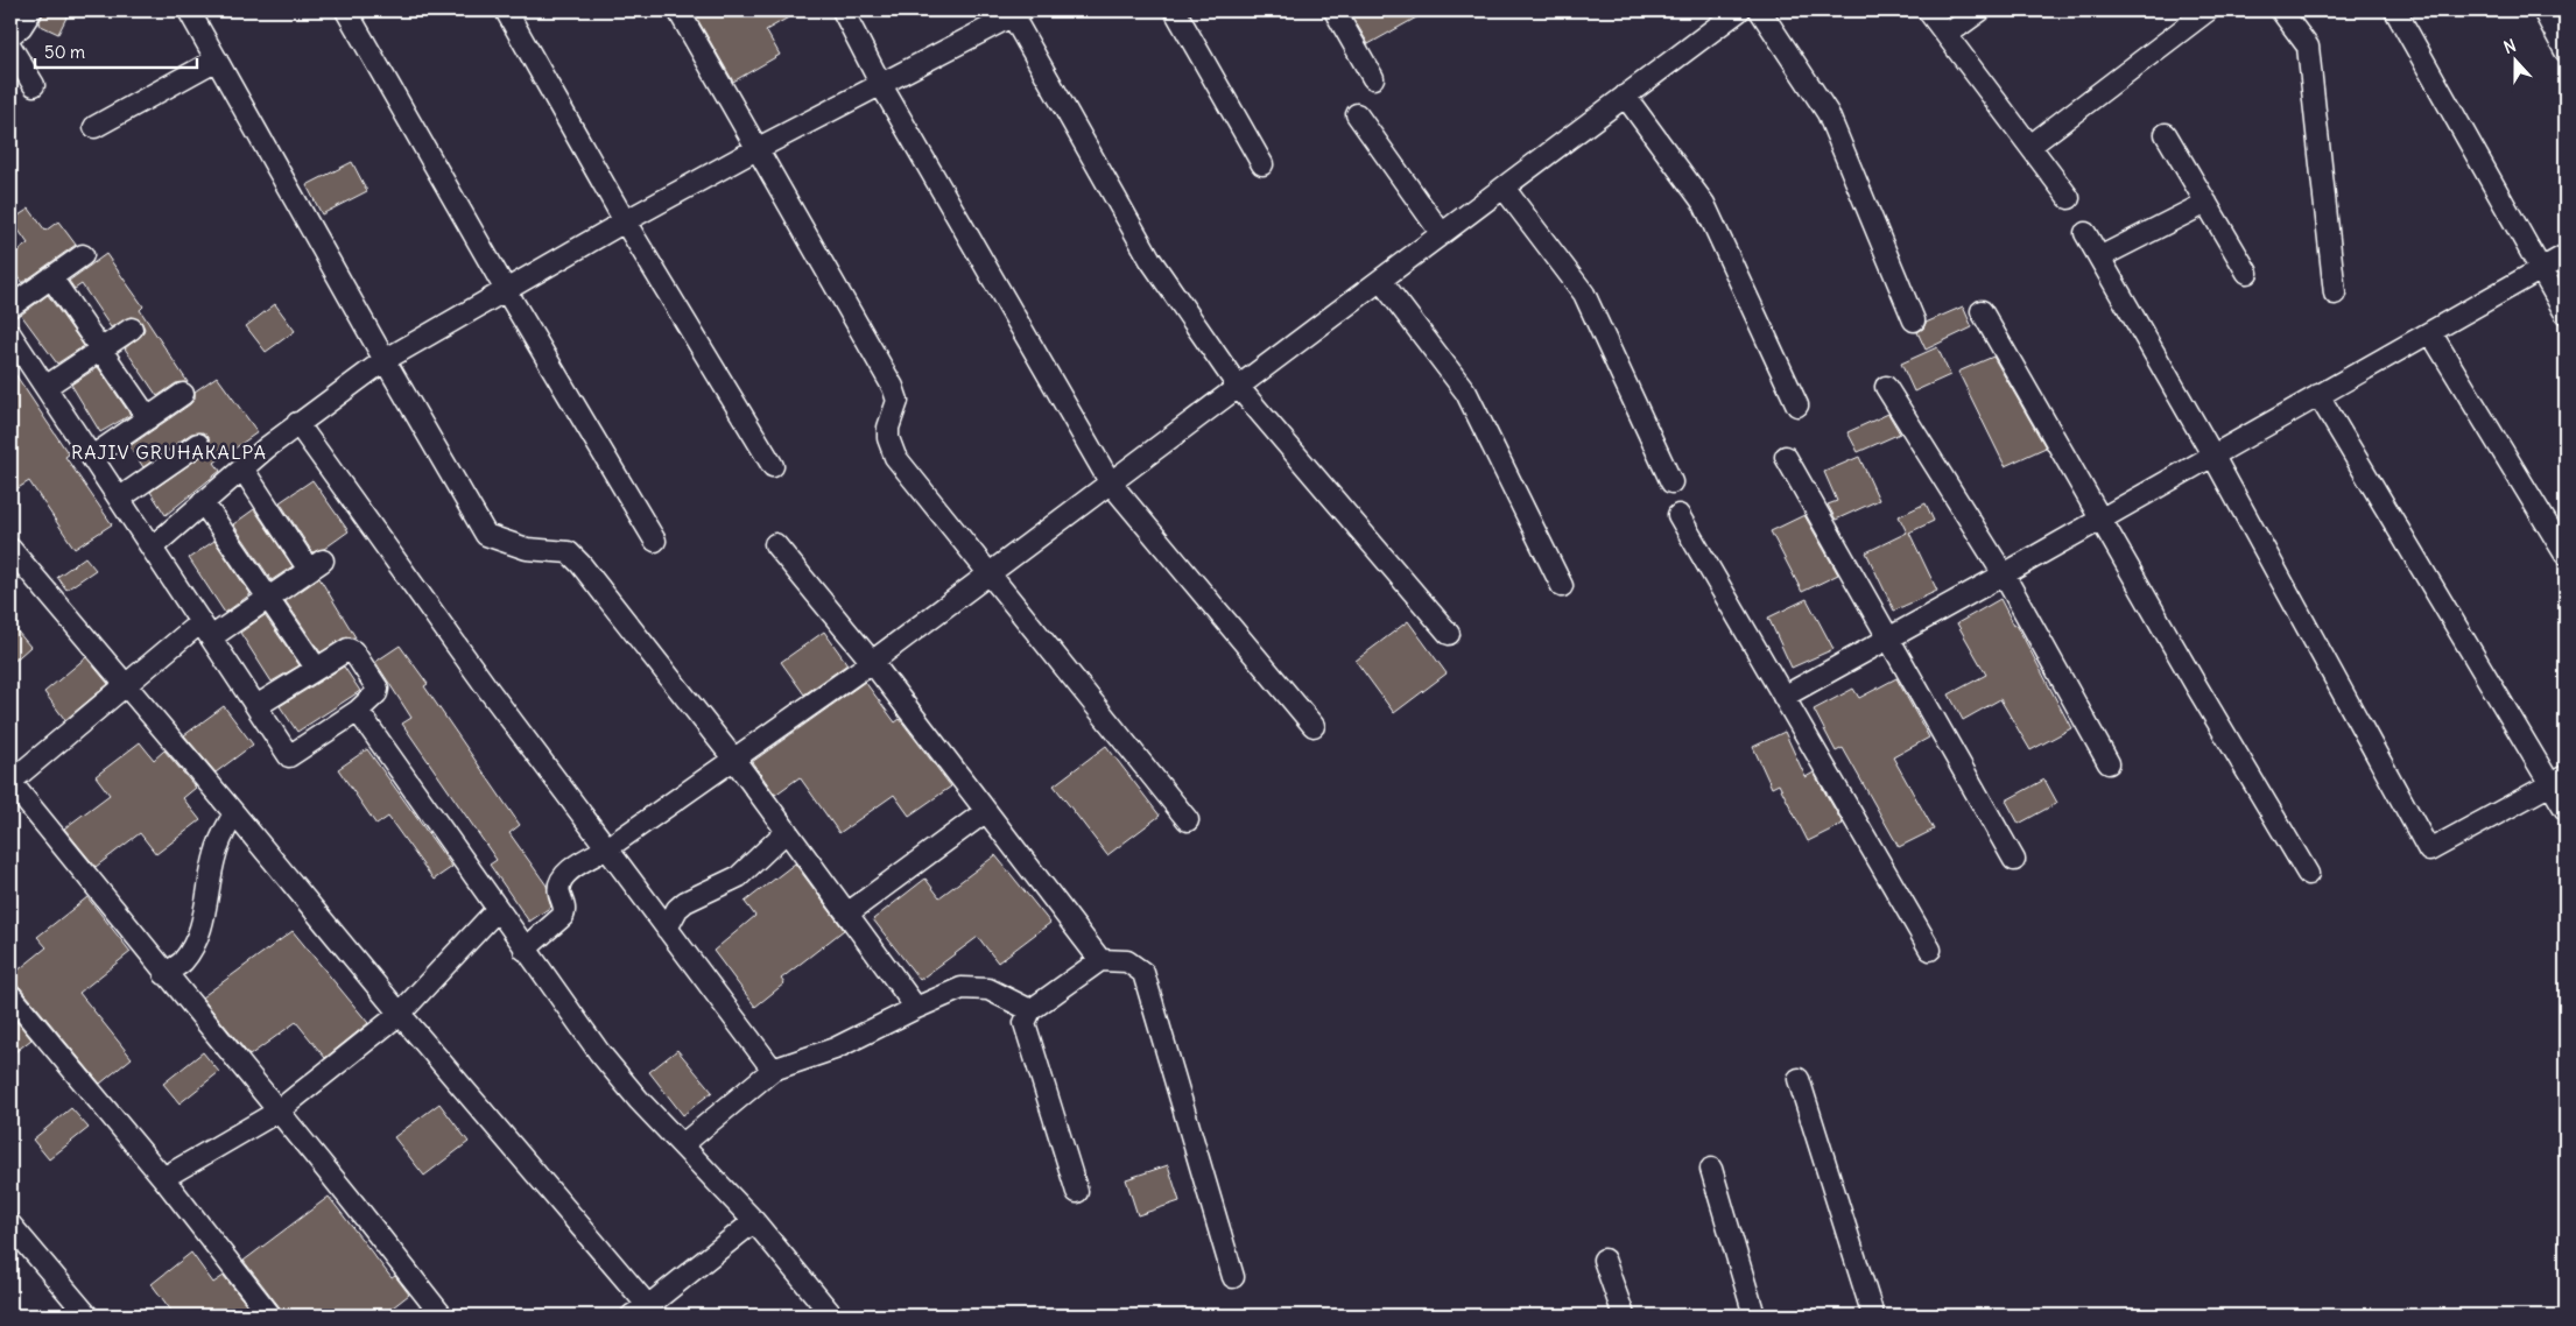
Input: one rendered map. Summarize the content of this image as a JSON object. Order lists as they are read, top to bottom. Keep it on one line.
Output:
{"districts":["RAJIV GRUHAKALPA"],"scale_bar":"50 m","north":"top"}
